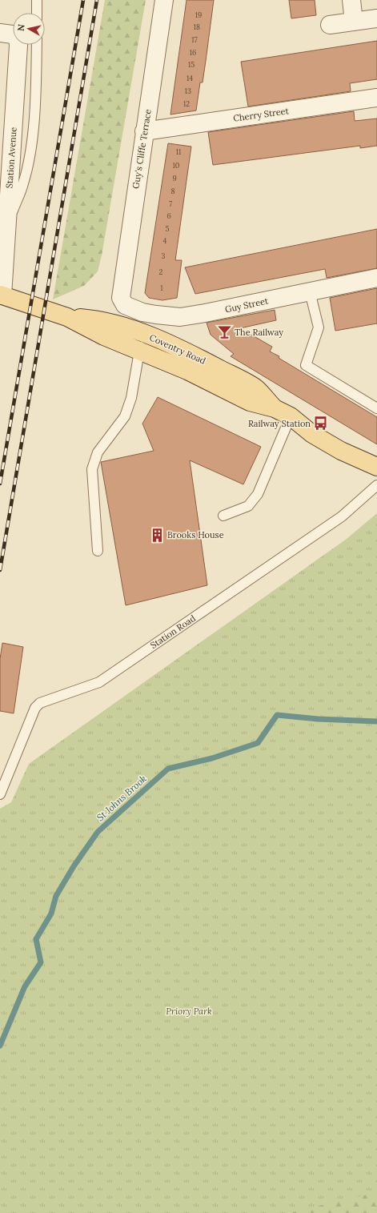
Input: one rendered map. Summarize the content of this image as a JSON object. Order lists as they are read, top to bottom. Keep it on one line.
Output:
{"streets":{"main road":["Coventry Road"],"street":["Cherry Street","Guy's Cliffe Terrace","Station Avenue","Guy Street"],"lane":["Station Road"]},"crossings":[["Cherry Street","Guy's Cliffe Terrace"],["Guy's Cliffe Terrace","Guy Street"],["Station Avenue","Coventry Road"]],"water":["St Johns Brook"],"parks":["Priory Park"],"places":{"bar":["The Railway"],"bus stop":["Railway Station"],"building":["Brooks House"]},"house_numbers":["19","18","17","16","15","14","13","12","11","10","9","8","7","6","5","4","3","2","1"],"north":"left"}
